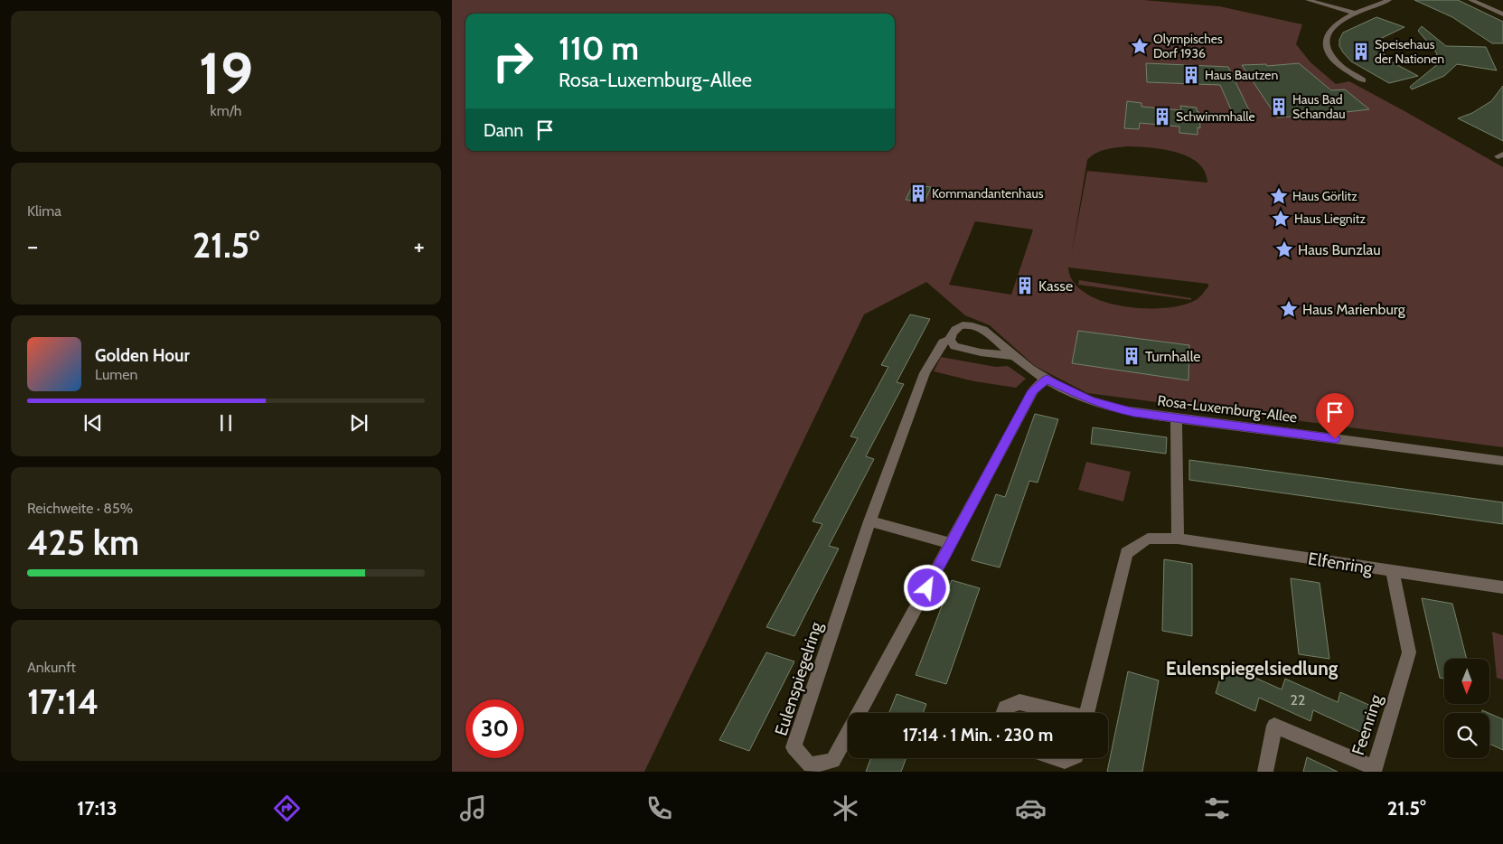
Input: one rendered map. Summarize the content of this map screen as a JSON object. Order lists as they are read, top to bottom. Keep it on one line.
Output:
{"streets":{"street":["Rosa-Luxemburg-Allee","Elfenring","Eulenspiegelring","Feenring"]},"crossings":[["Rosa-Luxemburg-Allee","Eulenspiegelring"],["Elfenring","Feenring"]],"districts":["Eulenspiegelsiedlung"],"places":{"place":["Olympisches Dorf 1936","Haus Görlitz","Haus Liegnitz","Haus Bunzlau","Haus Marienburg"],"building":["Speisehaus der Nationen","Haus Bautzen","Haus Bad Schandau","Schwimmhalle","Kommandantenhaus","Kasse","Turnhalle"]},"house_numbers":["22"],"north":"bottom","page":{"tile":[["19","km/h"],"Klima",["Reichweite · 85%","425 km"],["Ankunft","17:14"]],"turn":["110 m","Rosa-Luxemburg-Allee"],"then":"Dann","heat":["−","21.5°","+"],"song":["Golden Hour","Lumen"],"limit":"30","trip":"17:14 · 1 Min. · 230 m","tabs":["17:13","21.5°"]}}
